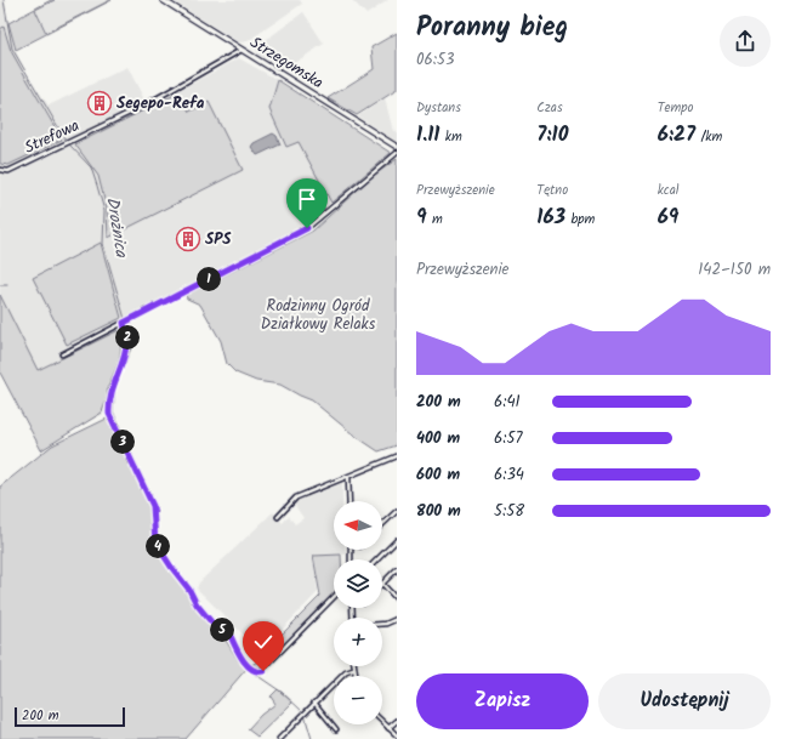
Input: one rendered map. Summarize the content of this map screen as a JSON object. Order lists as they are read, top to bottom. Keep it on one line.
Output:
{"streets":{"main road":["Strzegomska"],"street":["Strefowa"]},"crossings":[["Strzegomska","Strefowa"]],"water":["Drożnica"],"parks":["Rodzinny Ogród Działkowy Relaks"],"places":{"building":["Segepo-Refa","SPS"]},"scale_bar":"200 m","north":"left","page":{"heading":["Poranny bieg","06:53"],"stats":[["Dystans","1.11 km"],["Czas","7:10"],["Tempo","6:27 /km"],["Przewyższenie","9 m"],["Tętno","163 bpm"],["kcal","69"]],"chart":["Przewyższenie","142–150 m"],"pins":["1","2","3","4","5"],"list":[{"name":"200 m","note":"6:41"},{"name":"400 m","note":"6:57"},{"name":"600 m","note":"6:34"},{"name":"800 m","note":"5:58"}],"map_buttons":["+","−"],"buttons":["Zapisz","Udostępnij"],"scale":"200 m"}}
